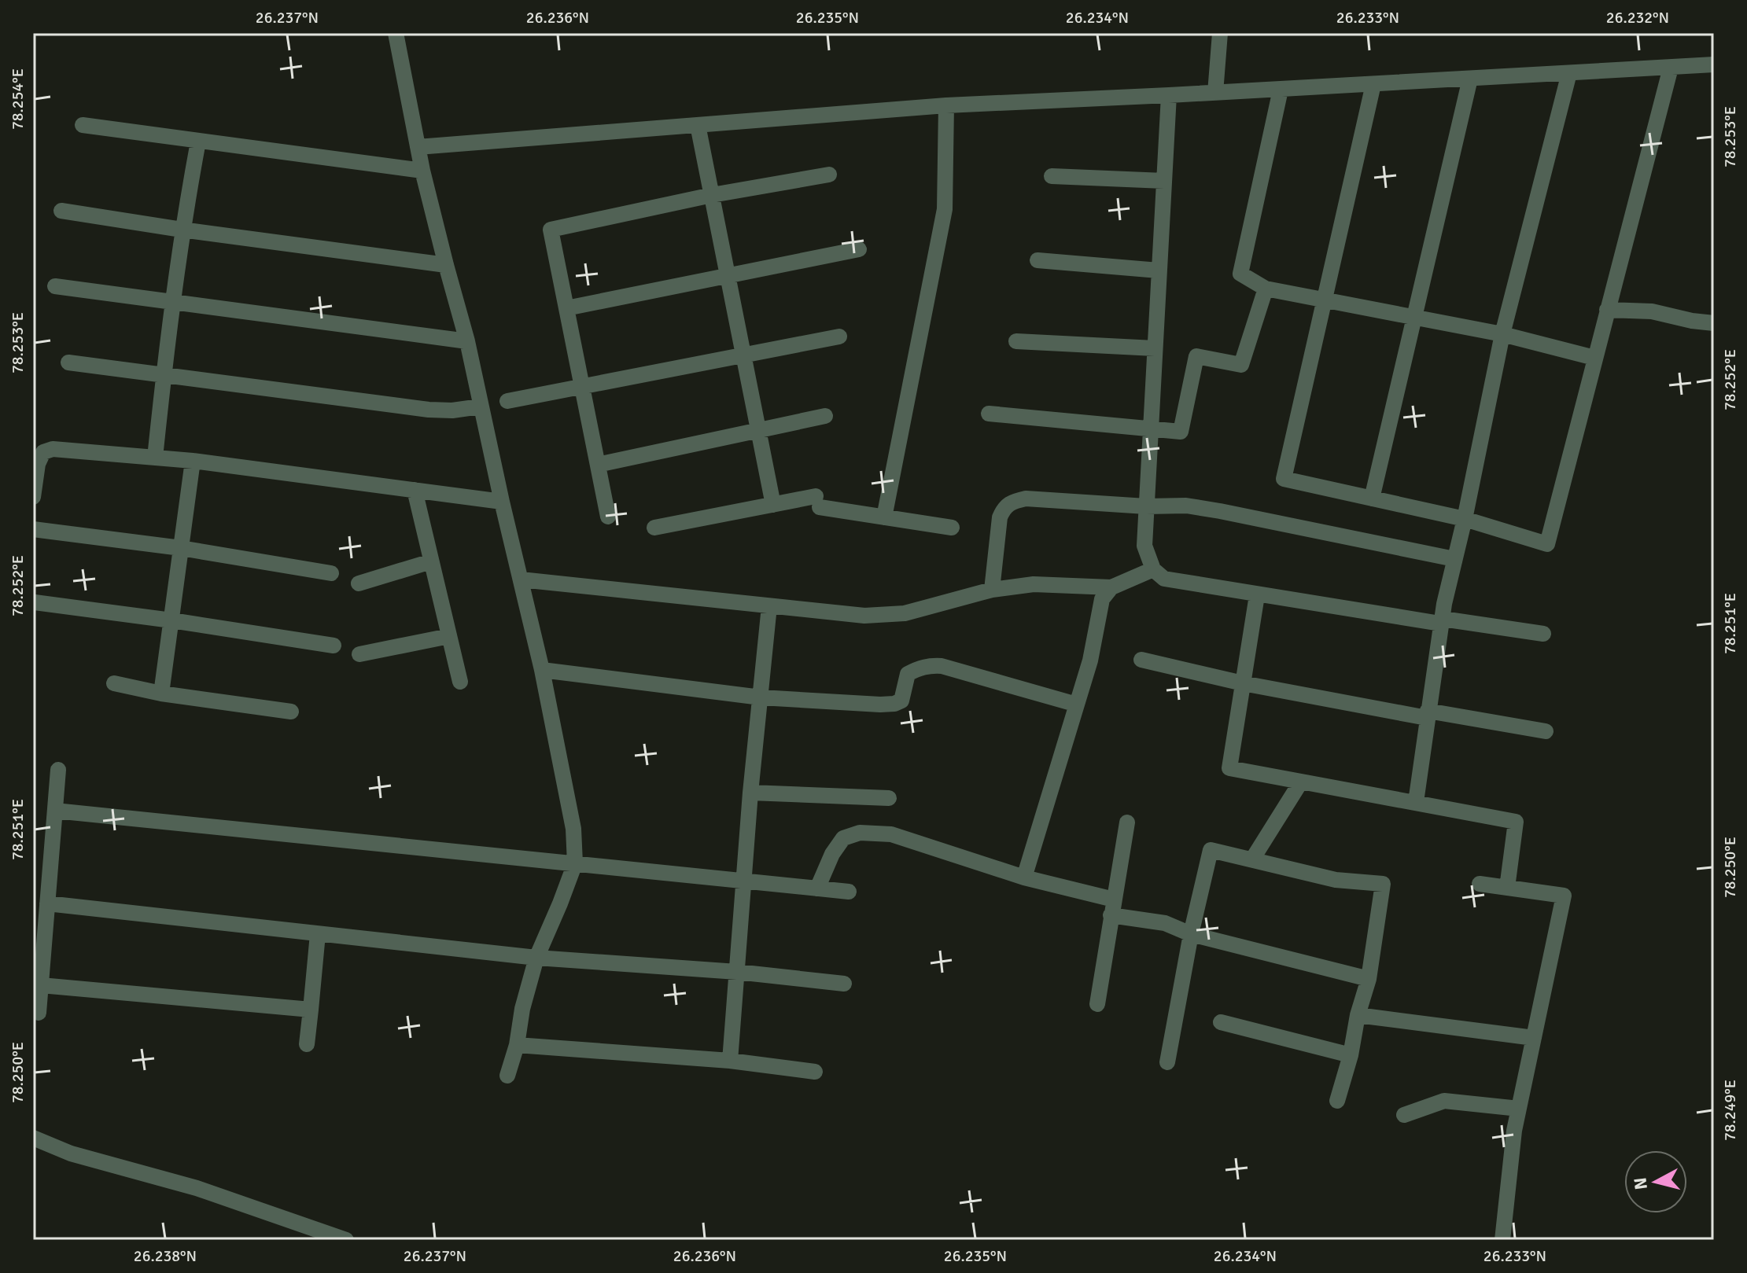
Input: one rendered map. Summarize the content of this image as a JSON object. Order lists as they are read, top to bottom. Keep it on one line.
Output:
{"north":"left","coordinates":["26.237°N","26.236°N","26.235°N","26.234°N","26.233°N","26.232°N","78.254°E","78.253°E","78.252°E","78.251°E","78.250°E","78.249°E","26.238°N"]}
